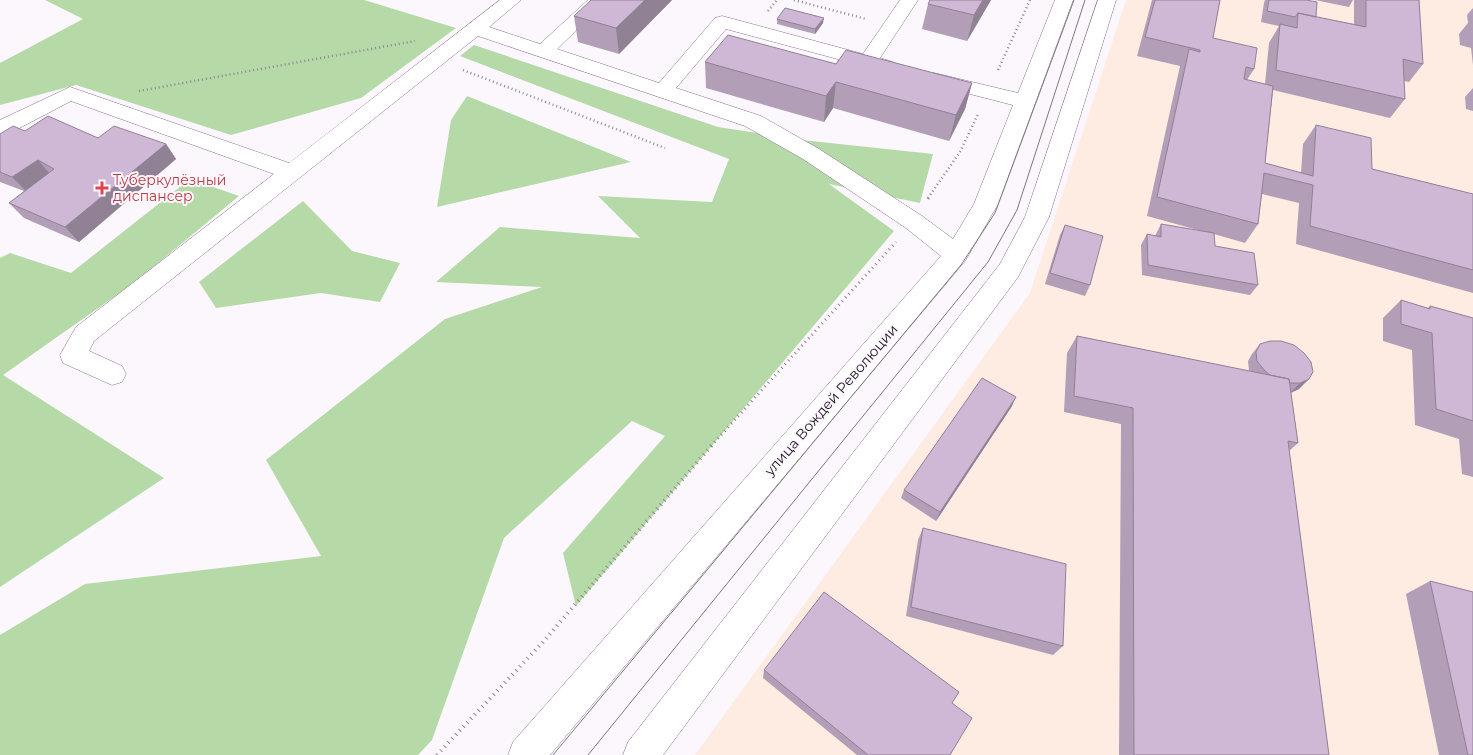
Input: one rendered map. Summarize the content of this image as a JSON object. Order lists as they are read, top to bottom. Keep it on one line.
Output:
{"streets":{"street":["улица Вождей Революции"]},"places":{"health":["Туберкулёзный диспансер"]}}
